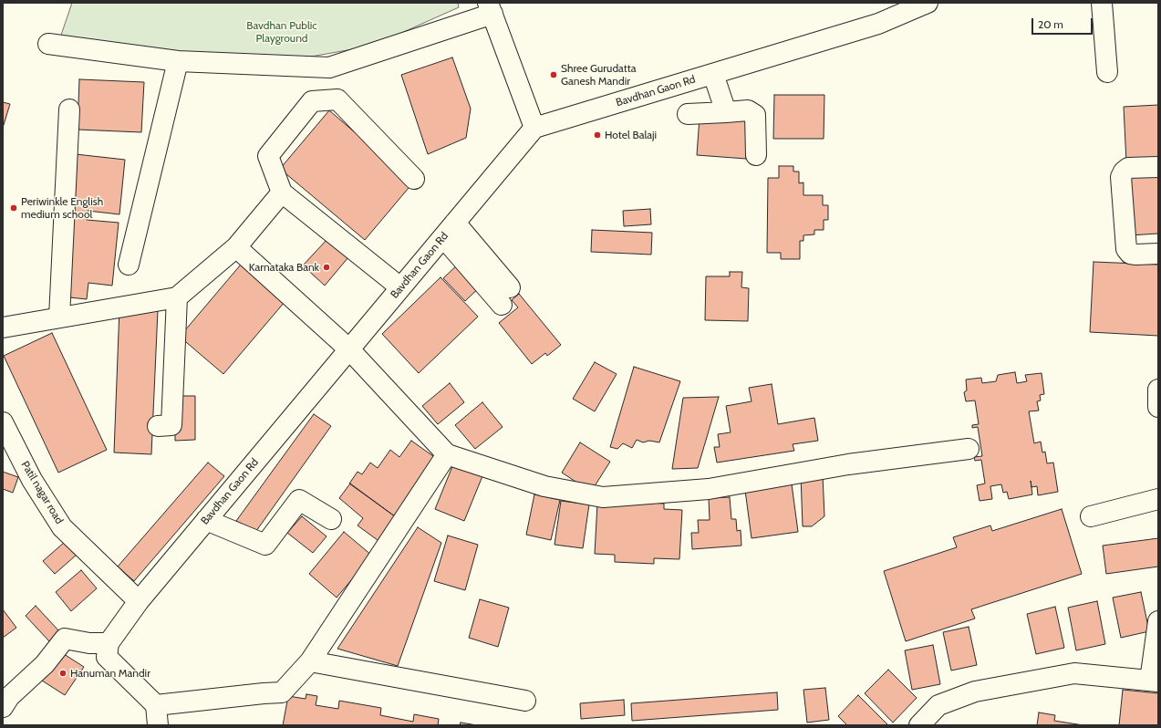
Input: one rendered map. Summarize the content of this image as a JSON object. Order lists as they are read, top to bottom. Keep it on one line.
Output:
{"streets":{"street":["Bavdhan Gaon Rd","Patil nagar road"]},"crossings":[["Bavdhan Gaon Rd","Patil nagar road"]],"parks":["Bavdhan Public Playground"],"places":["Shree Gurudatta Ganesh Mandir","Hotel Balaji","Periwinkle English medium school","Karnataka Bank","Hanuman Mandir"],"scale_bar":"20 m"}
